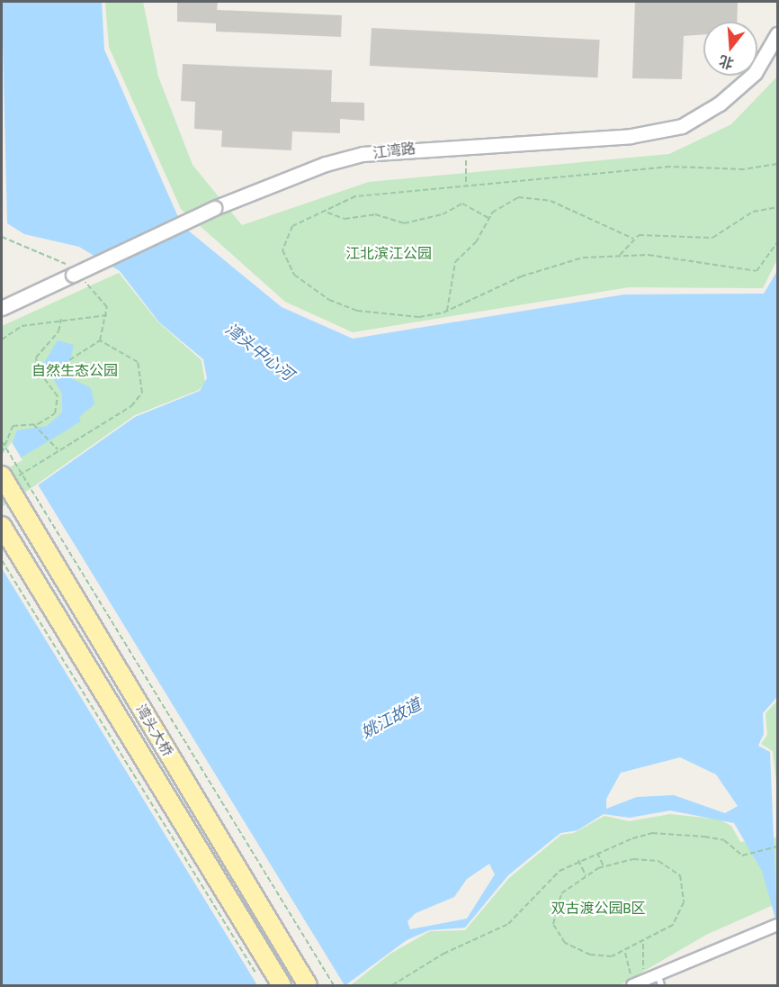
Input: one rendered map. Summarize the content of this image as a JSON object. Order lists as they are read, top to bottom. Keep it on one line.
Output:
{"streets":{"main road":["湾头大桥"],"street":["江湾路"]},"water":["湾头中心河","姚江故道"],"parks":["江北滨江公园","自然生态公园","双古渡公园B区"],"north":"bottom"}
